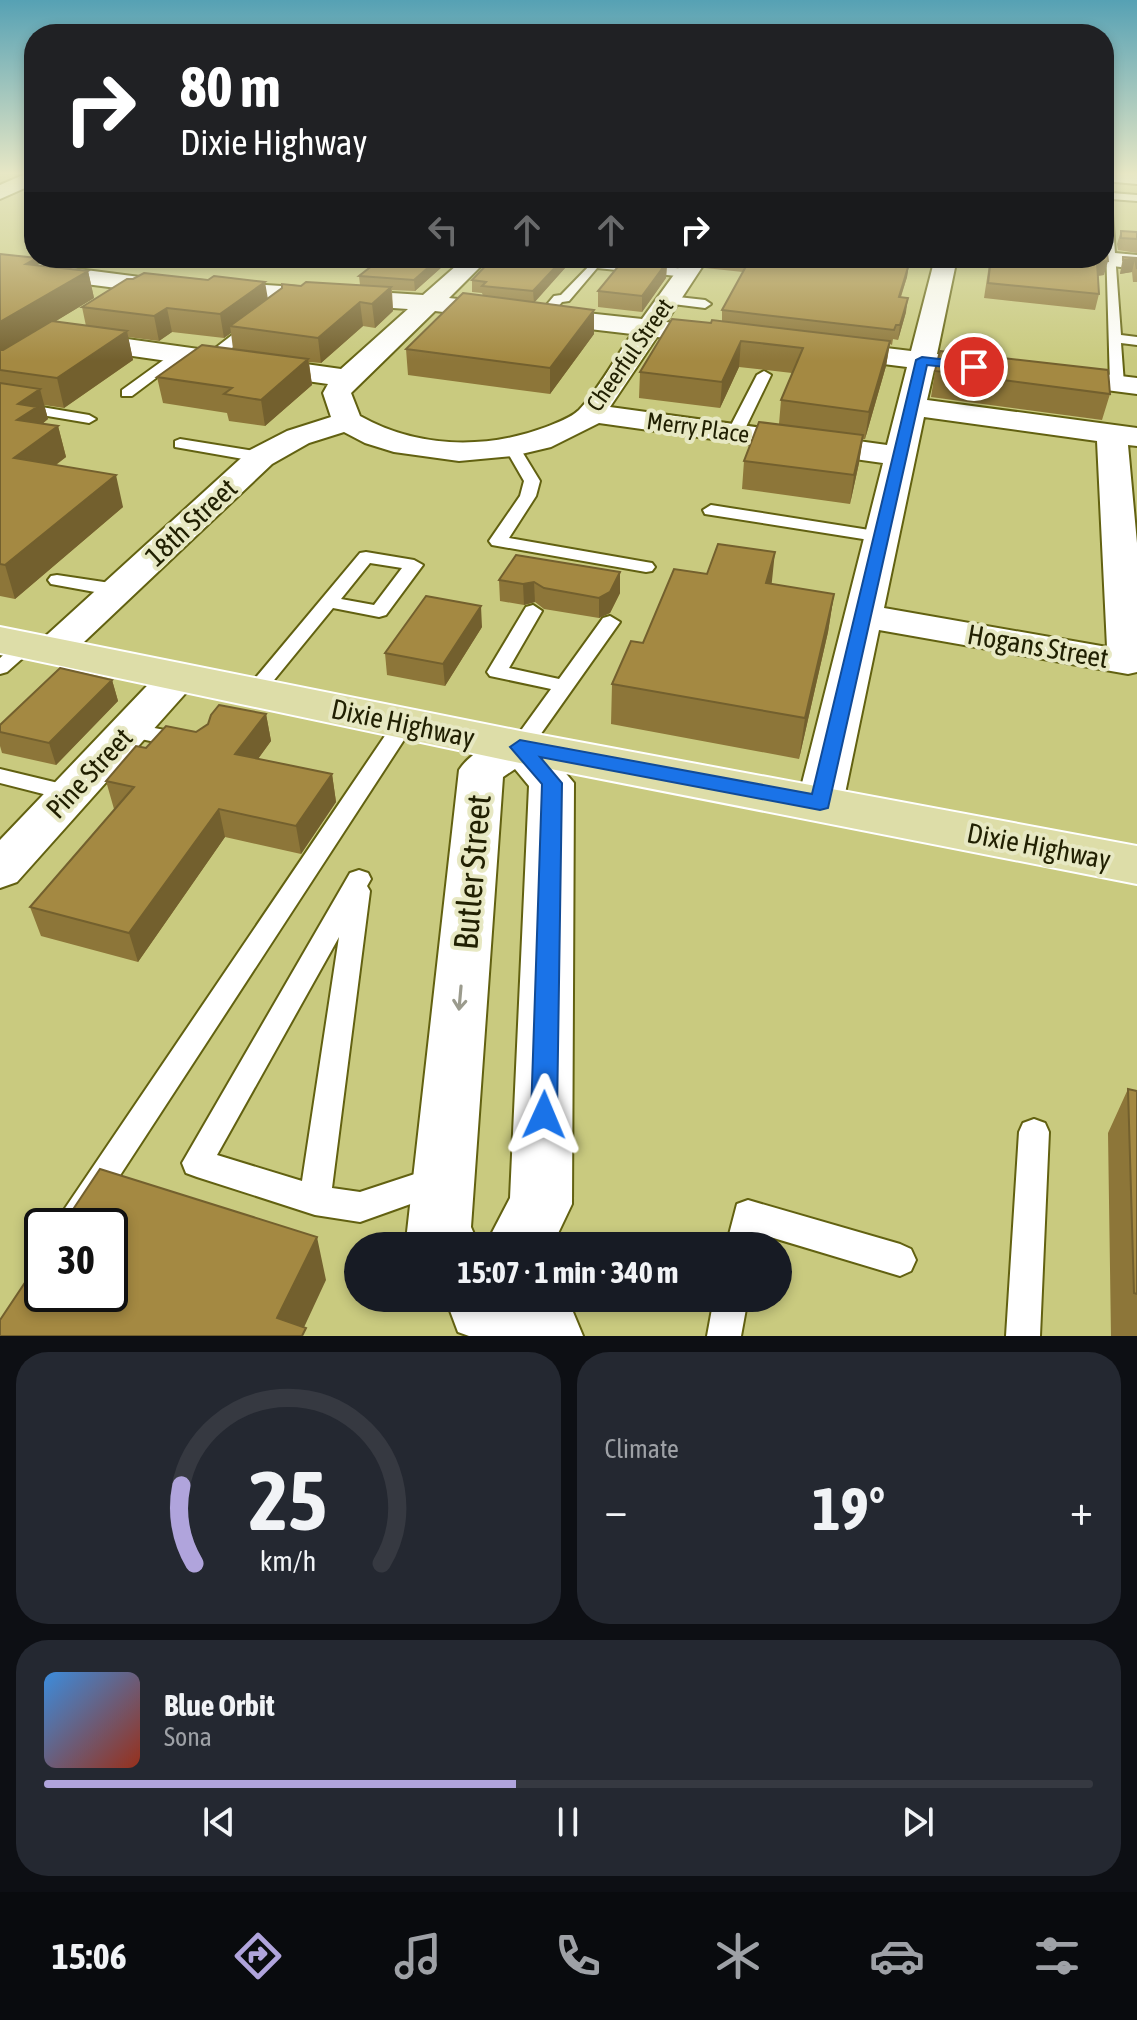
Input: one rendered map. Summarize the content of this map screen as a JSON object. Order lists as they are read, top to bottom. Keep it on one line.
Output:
{"streets":{"main road":["Dixie Highway"],"street":["Cheerful Street","Merry Place","18th Street","Hogans Street","Pine Street","Butler Street"]},"crossings":[["Cheerful Street","Merry Place"],["Cheerful Street","18th Street"],["18th Street","Dixie Highway"],["Dixie Highway","Pine Street"],["Dixie Highway","Butler Street"]],"page":{"turn":["80 m","Dixie Highway"],"limit":"30","trip":"15:07 · 1 min · 340 m","tile":"Climate","heat":["−","19°","+"],"song":["Blue Orbit","Sona"],"tabs":"15:06","gauge":["25","km/h"]}}
